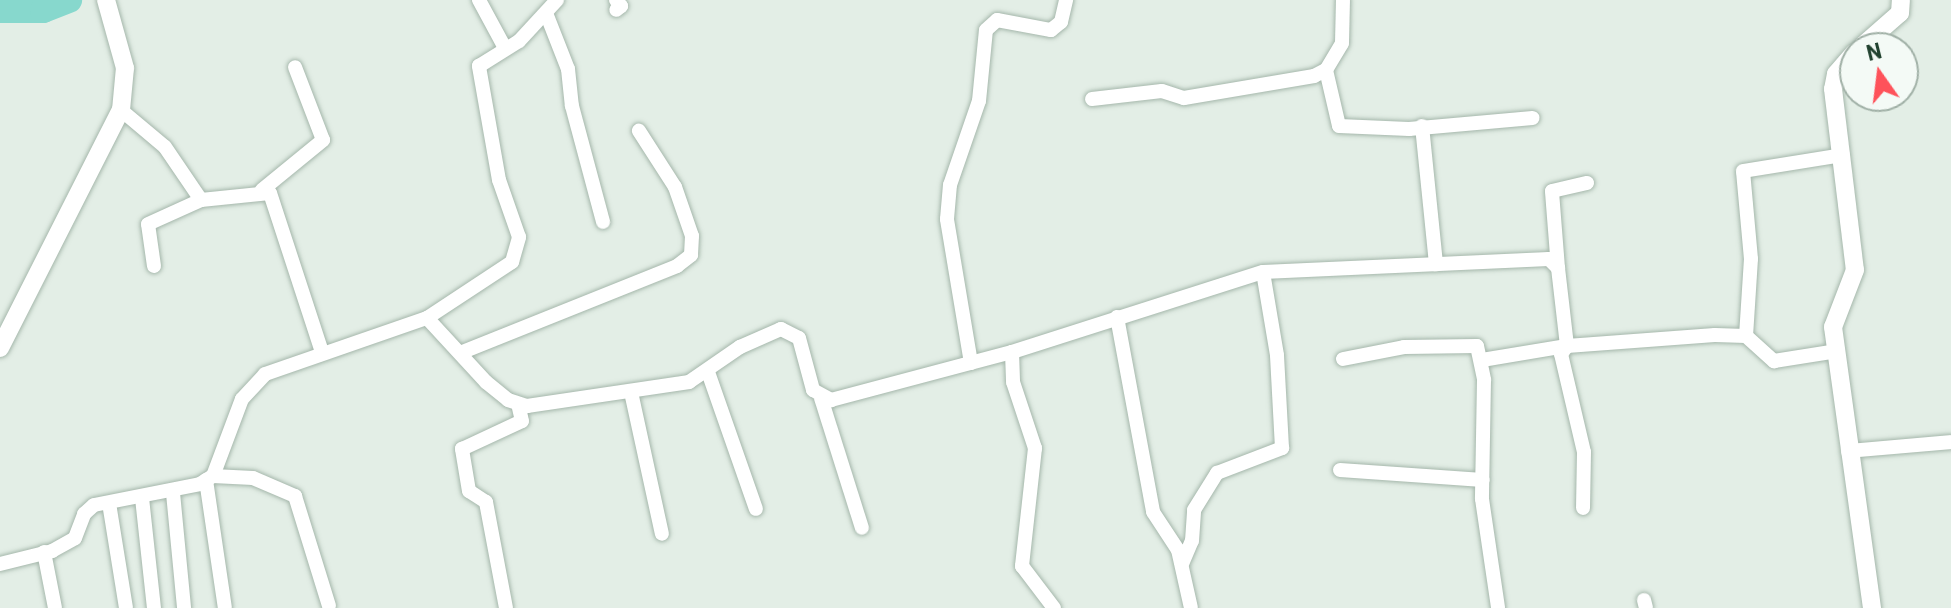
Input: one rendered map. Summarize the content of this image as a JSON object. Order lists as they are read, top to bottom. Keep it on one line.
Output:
{"north":"top"}
